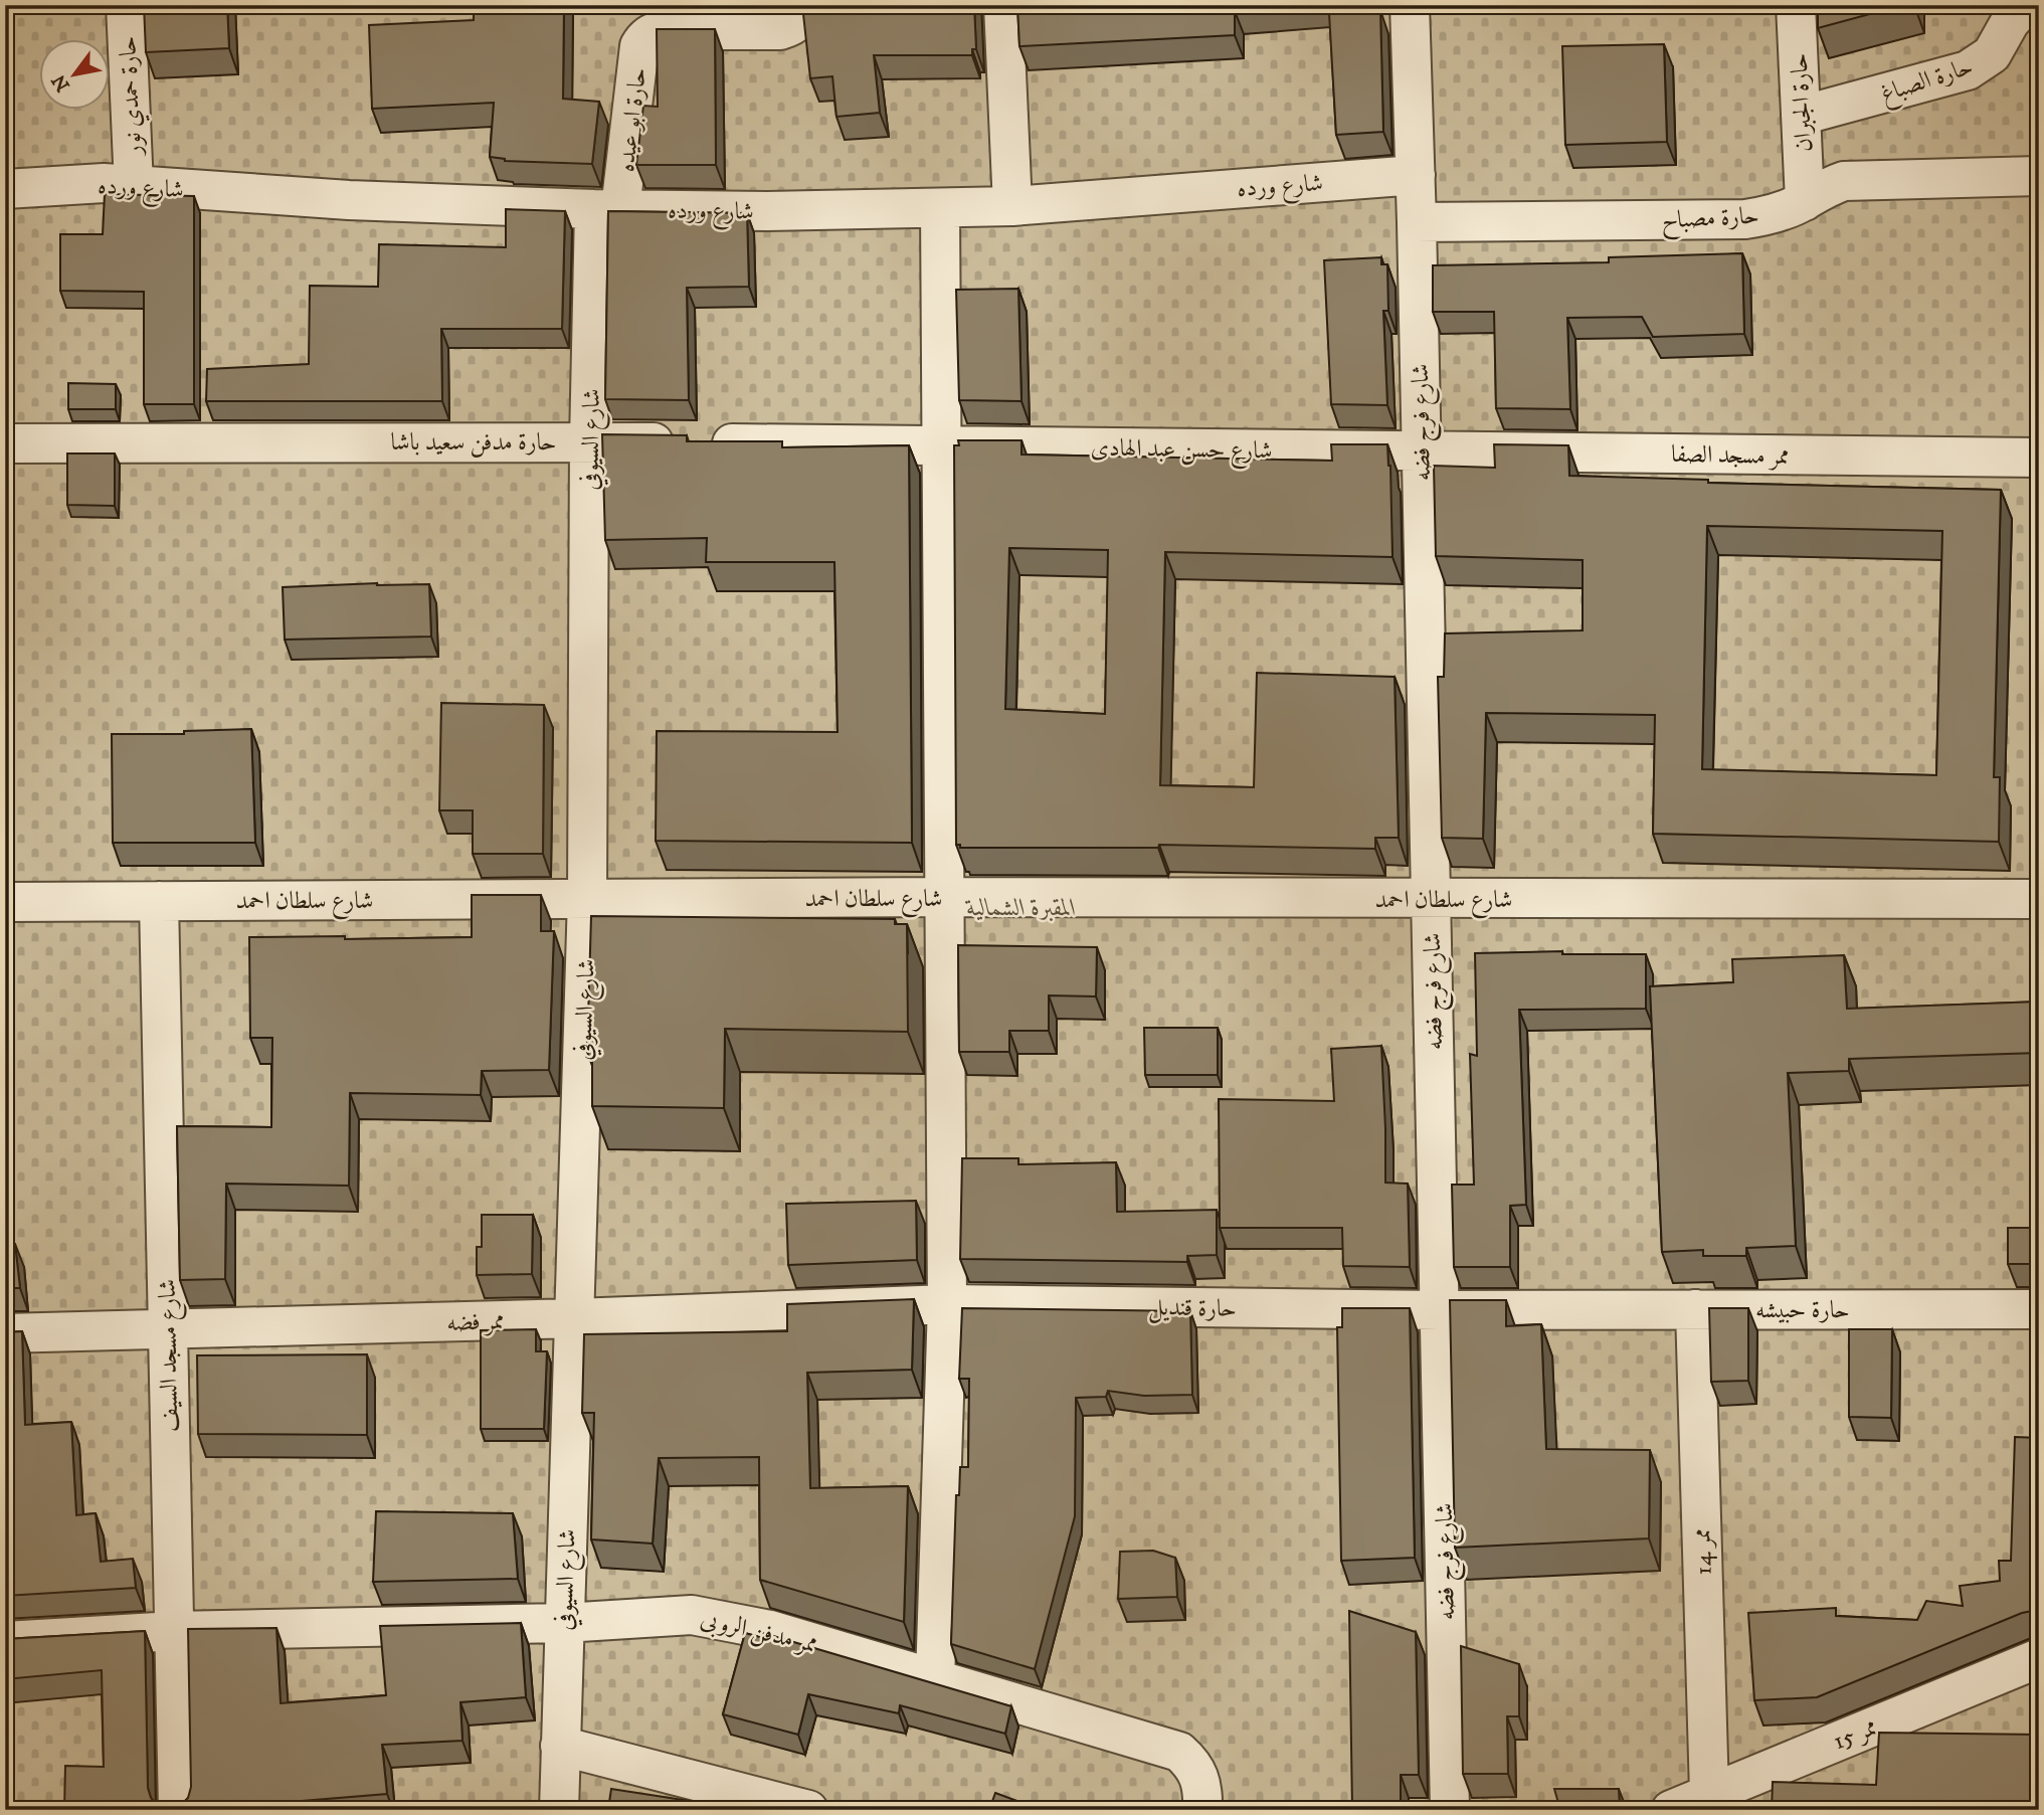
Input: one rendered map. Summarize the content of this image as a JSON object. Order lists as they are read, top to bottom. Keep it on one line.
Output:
{"streets":{"street":["حارة الصباغ","حارة حمدي نور","حارة الجبران","حارة ابو عيده","شارع ورده","حارة مصباح","شارع فرج فضه","شارع السيوفي","حارة مدفن سعيد باشا","شارع حسن عبد الهادى","ممر مسجد الصفا","شارع سلطان احمد","حارة قنديل","حارة حبيشه","ممر فضه","شارع مسجد السيف","ممر 14","ممر مدفن الروبى","ممر 15"]},"crossings":[["حارة الصباغ","حارة الجبران"],["حارة حمدي نور","شارع ورده"],["حارة الجبران","حارة مصباح"],["حارة ابو عيده","شارع ورده"],["حارة ابو عيده","شارع السيوفي"],["شارع ورده","شارع فرج فضه"],["شارع ورده","شارع السيوفي"],["حارة مصباح","شارع فرج فضه"],["شارع فرج فضه","شارع حسن عبد الهادى"],["شارع فرج فضه","ممر مسجد الصفا"],["شارع فرج فضه","شارع سلطان احمد"],["شارع فرج فضه","حارة قنديل"],["شارع فرج فضه","حارة حبيشه"],["شارع السيوفي","حارة مدفن سعيد باشا"],["شارع السيوفي","شارع سلطان احمد"],["شارع السيوفي","ممر فضه"],["شارع السيوفي","ممر مدفن الروبى"],["حارة مدفن سعيد باشا","شارع حسن عبد الهادى"],["شارع حسن عبد الهادى","ممر مسجد الصفا"],["شارع سلطان احمد","شارع مسجد السيف"],["حارة قنديل","حارة حبيشه"],["حارة قنديل","ممر فضه"],["حارة حبيشه","ممر 14"],["ممر فضه","شارع مسجد السيف"],["شارع مسجد السيف","ممر مدفن الروبى"],["ممر 14","ممر 15"]],"parks":["المقبرة الشمالية"],"north":"bottom left"}
